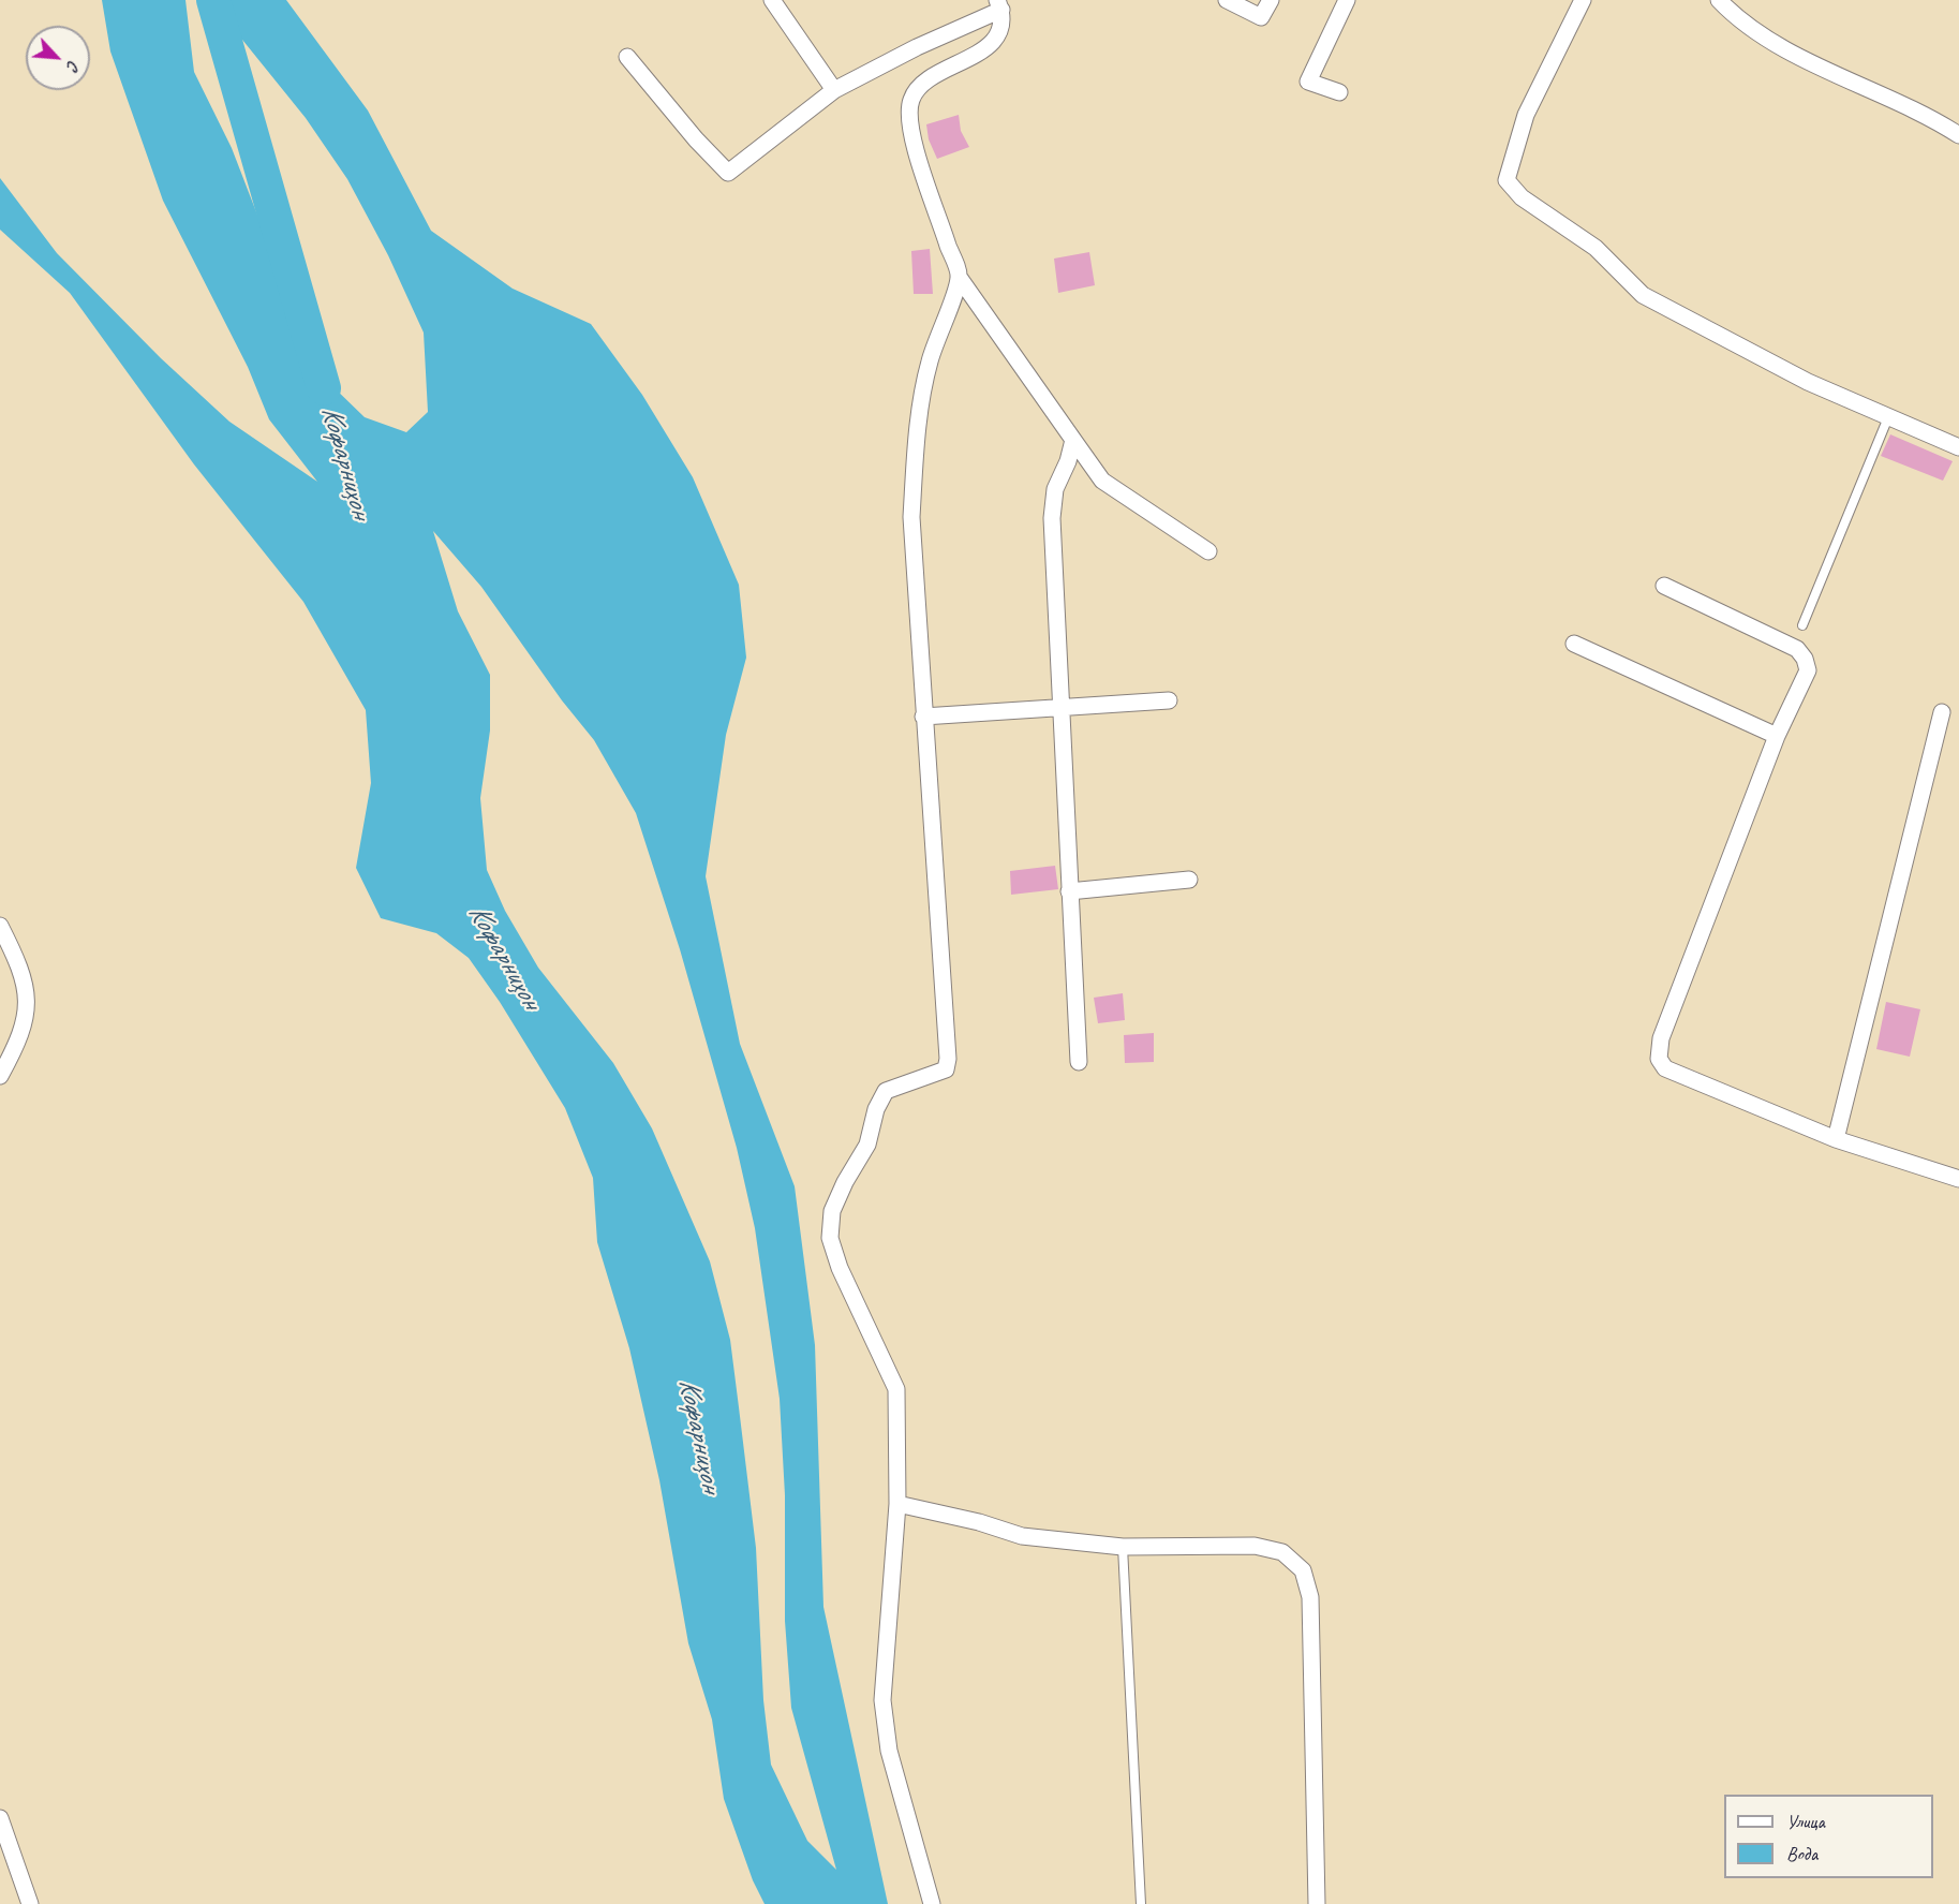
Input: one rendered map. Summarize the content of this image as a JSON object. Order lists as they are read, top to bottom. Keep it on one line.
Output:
{"water":["Кофарниҳон"],"legend":["Улица","Вода"],"north":"bottom right"}
